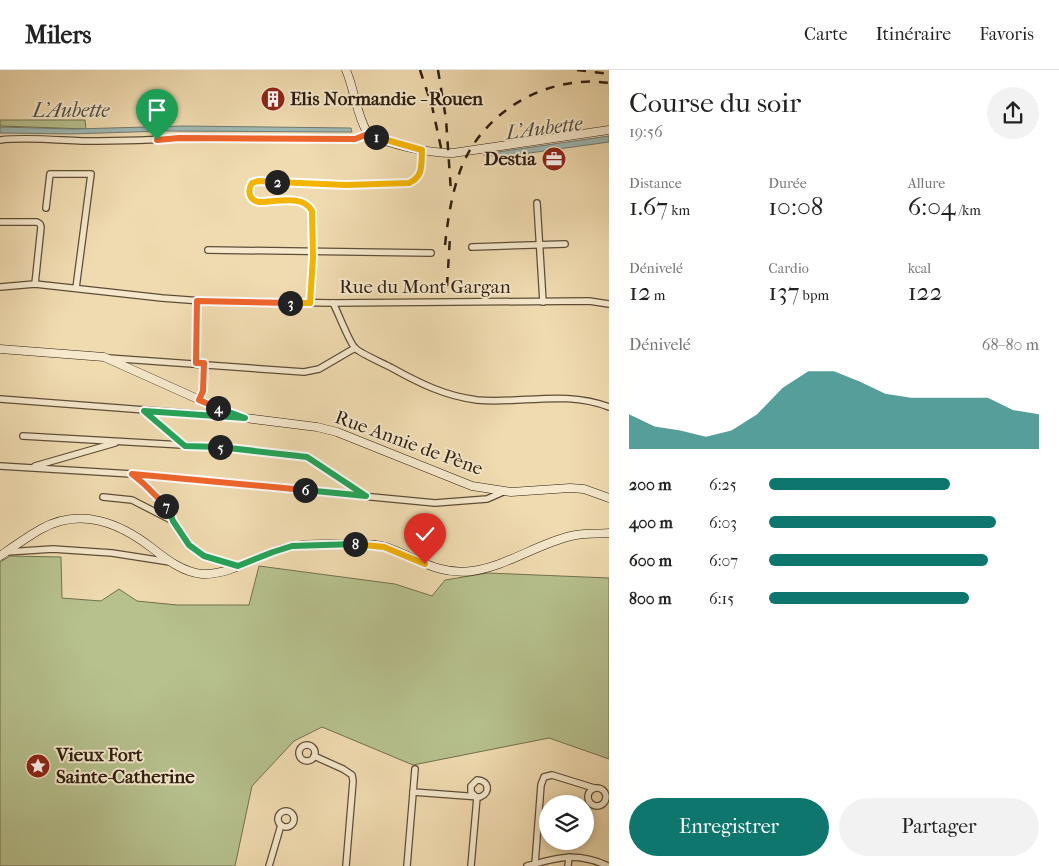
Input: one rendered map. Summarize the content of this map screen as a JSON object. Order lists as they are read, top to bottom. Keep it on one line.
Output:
{"streets":{"street":["Rue du Mont Gargan","Rue Annie de Pène"]},"water":["L'Aubette"],"places":{"building":["Elis Normandie - Rouen"],"office":["Destia"],"place":["Vieux Fort Sainte-Catherine"]},"page":{"header":"Milers","nav":["Carte","Itinéraire","Favoris"],"heading":["Course du soir","19:56"],"pins":["1","2","3","4","5","6","7","8"],"stats":[["Distance","1.67 km"],["Durée","10:08"],["Allure","6:04 /km"],["Dénivelé","12 m"],["Cardio","137 bpm"],["kcal","122"]],"chart":["Dénivelé","68–80 m"],"list":[{"name":"200 m","note":"6:25"},{"name":"400 m","note":"6:03"},{"name":"600 m","note":"6:07"},{"name":"800 m","note":"6:15"}],"buttons":["Enregistrer","Partager"]}}
